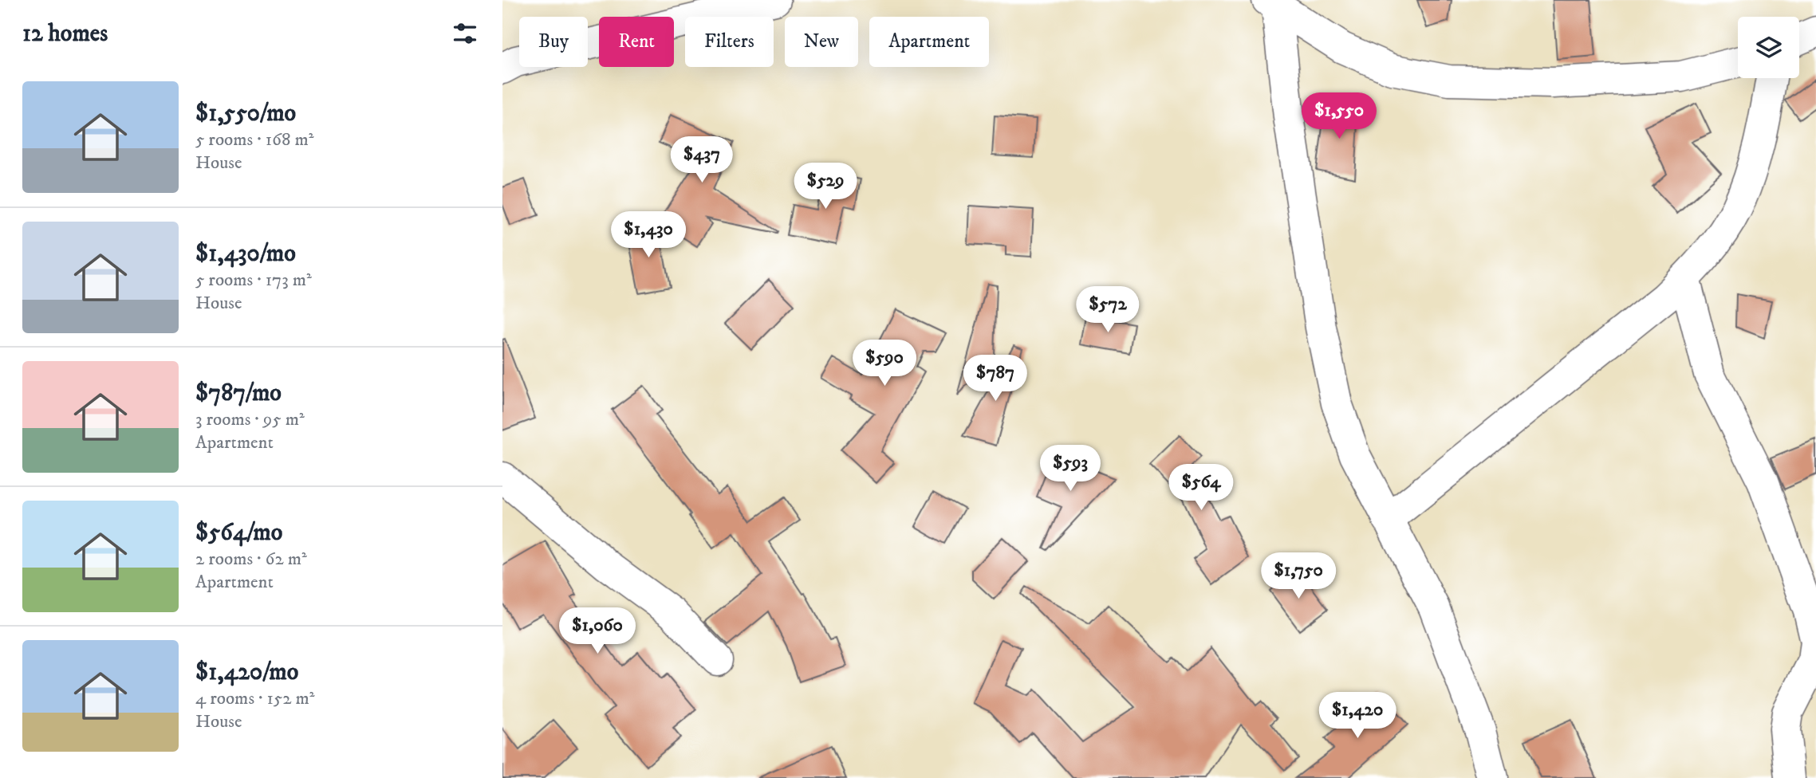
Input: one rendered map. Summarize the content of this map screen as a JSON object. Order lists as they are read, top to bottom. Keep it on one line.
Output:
{"page":{"heading":"12 homes","chip":["Buy","Rent","Filters","New","Apartment"],"list":[{"name":"$1,550/mo","note":"5 rooms · 168 m² · House"},{"name":"$1,430/mo","note":"5 rooms · 173 m² · House"},{"name":"$787/mo","note":"3 rooms · 95 m² · Apartment"},{"name":"$564/mo","note":"2 rooms · 62 m² · Apartment"},{"name":"$1,420/mo","note":"4 rooms · 152 m² · House"}],"price":["$1,550","$437","$529","$1,430","$572","$590","$787","$593","$564","$1,750","$1,060","$1,420"]}}
